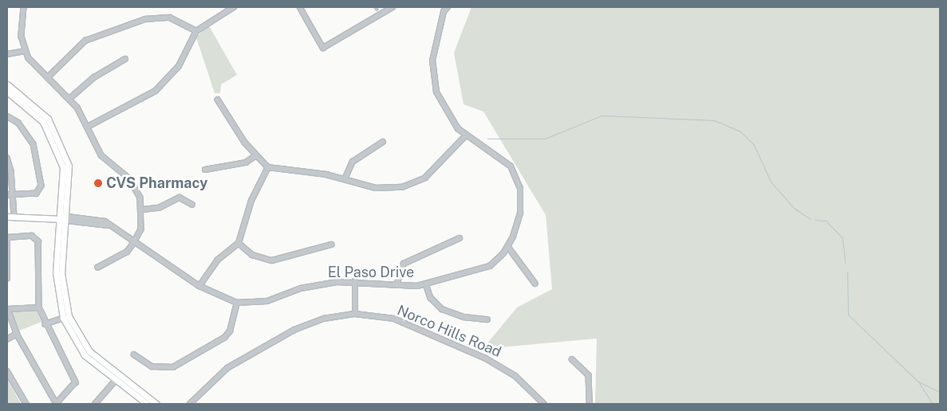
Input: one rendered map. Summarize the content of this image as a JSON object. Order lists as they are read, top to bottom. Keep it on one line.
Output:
{"streets":{"street":["El Paso Drive","Norco Hills Road"]},"places":["CVS Pharmacy"]}
